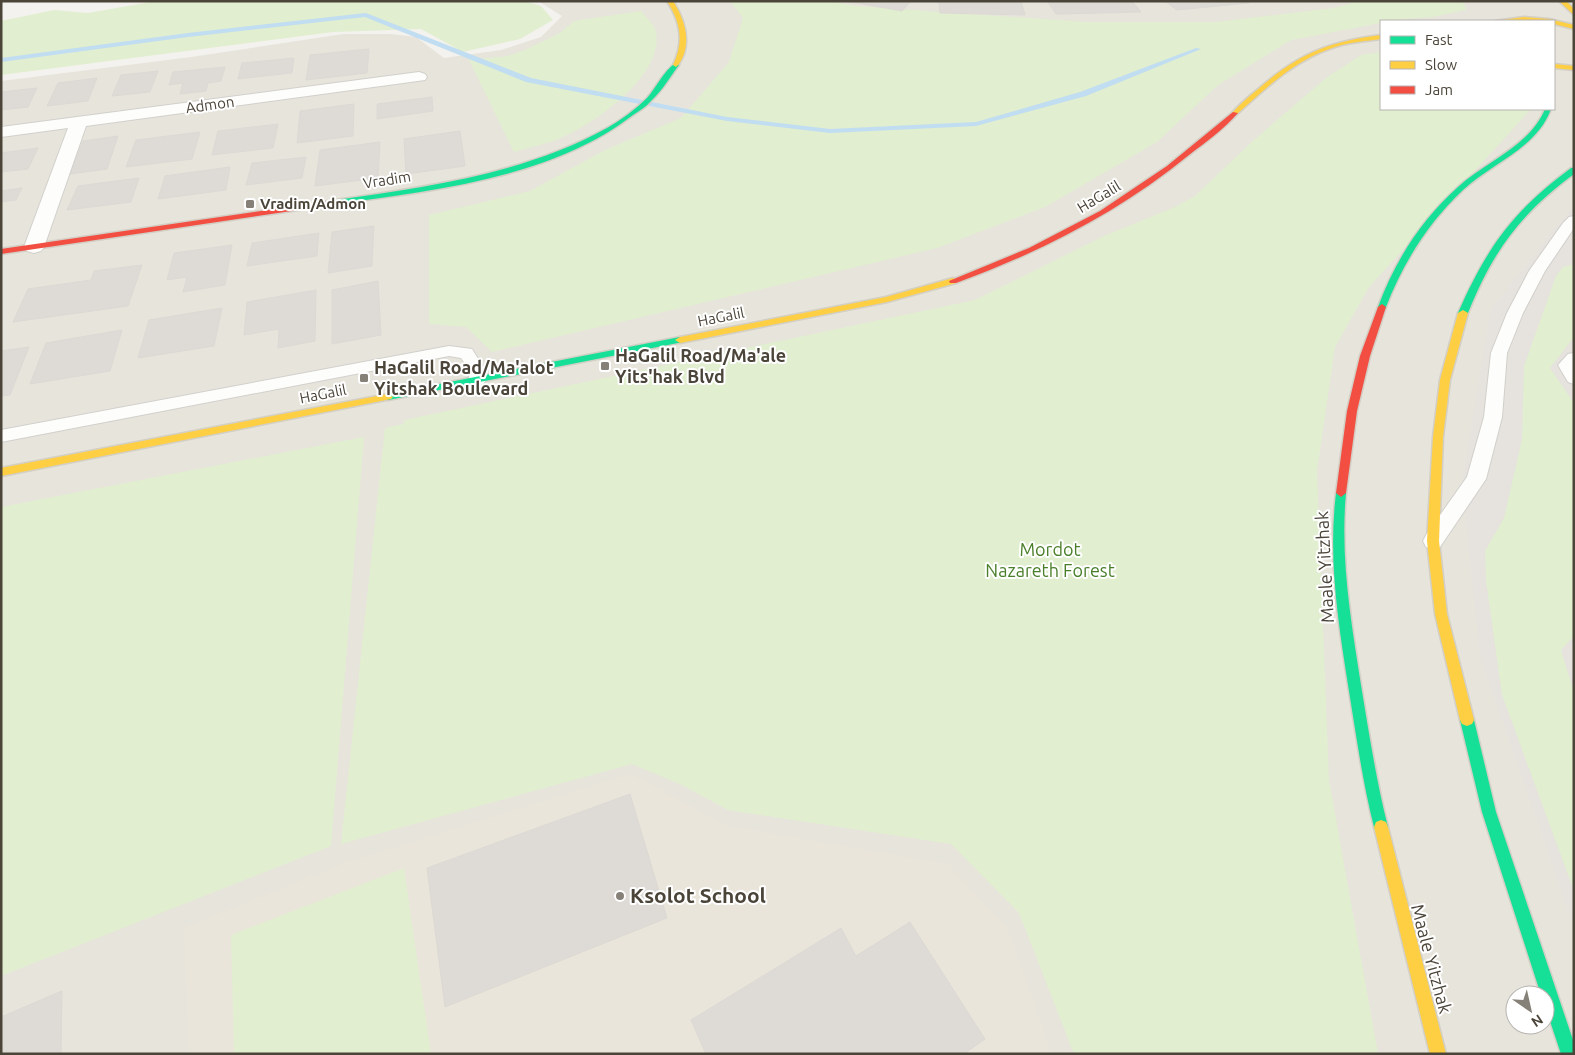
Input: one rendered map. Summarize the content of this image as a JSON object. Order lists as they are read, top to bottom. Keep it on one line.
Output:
{"streets":{"street":["Admon","Vradim","HaGalil","Maale Yitzhak"]},"parks":["Mordot Nazareth Forest"],"places":{"transit":["Vradim/Admon","HaGalil Road/Ma'ale Yits'hak Blvd","HaGalil Road/Ma'alot Yitshak Boulevard"],"other":["Ksolot School"]},"legend":["Fast","Slow","Jam"],"north":"bottom right"}
